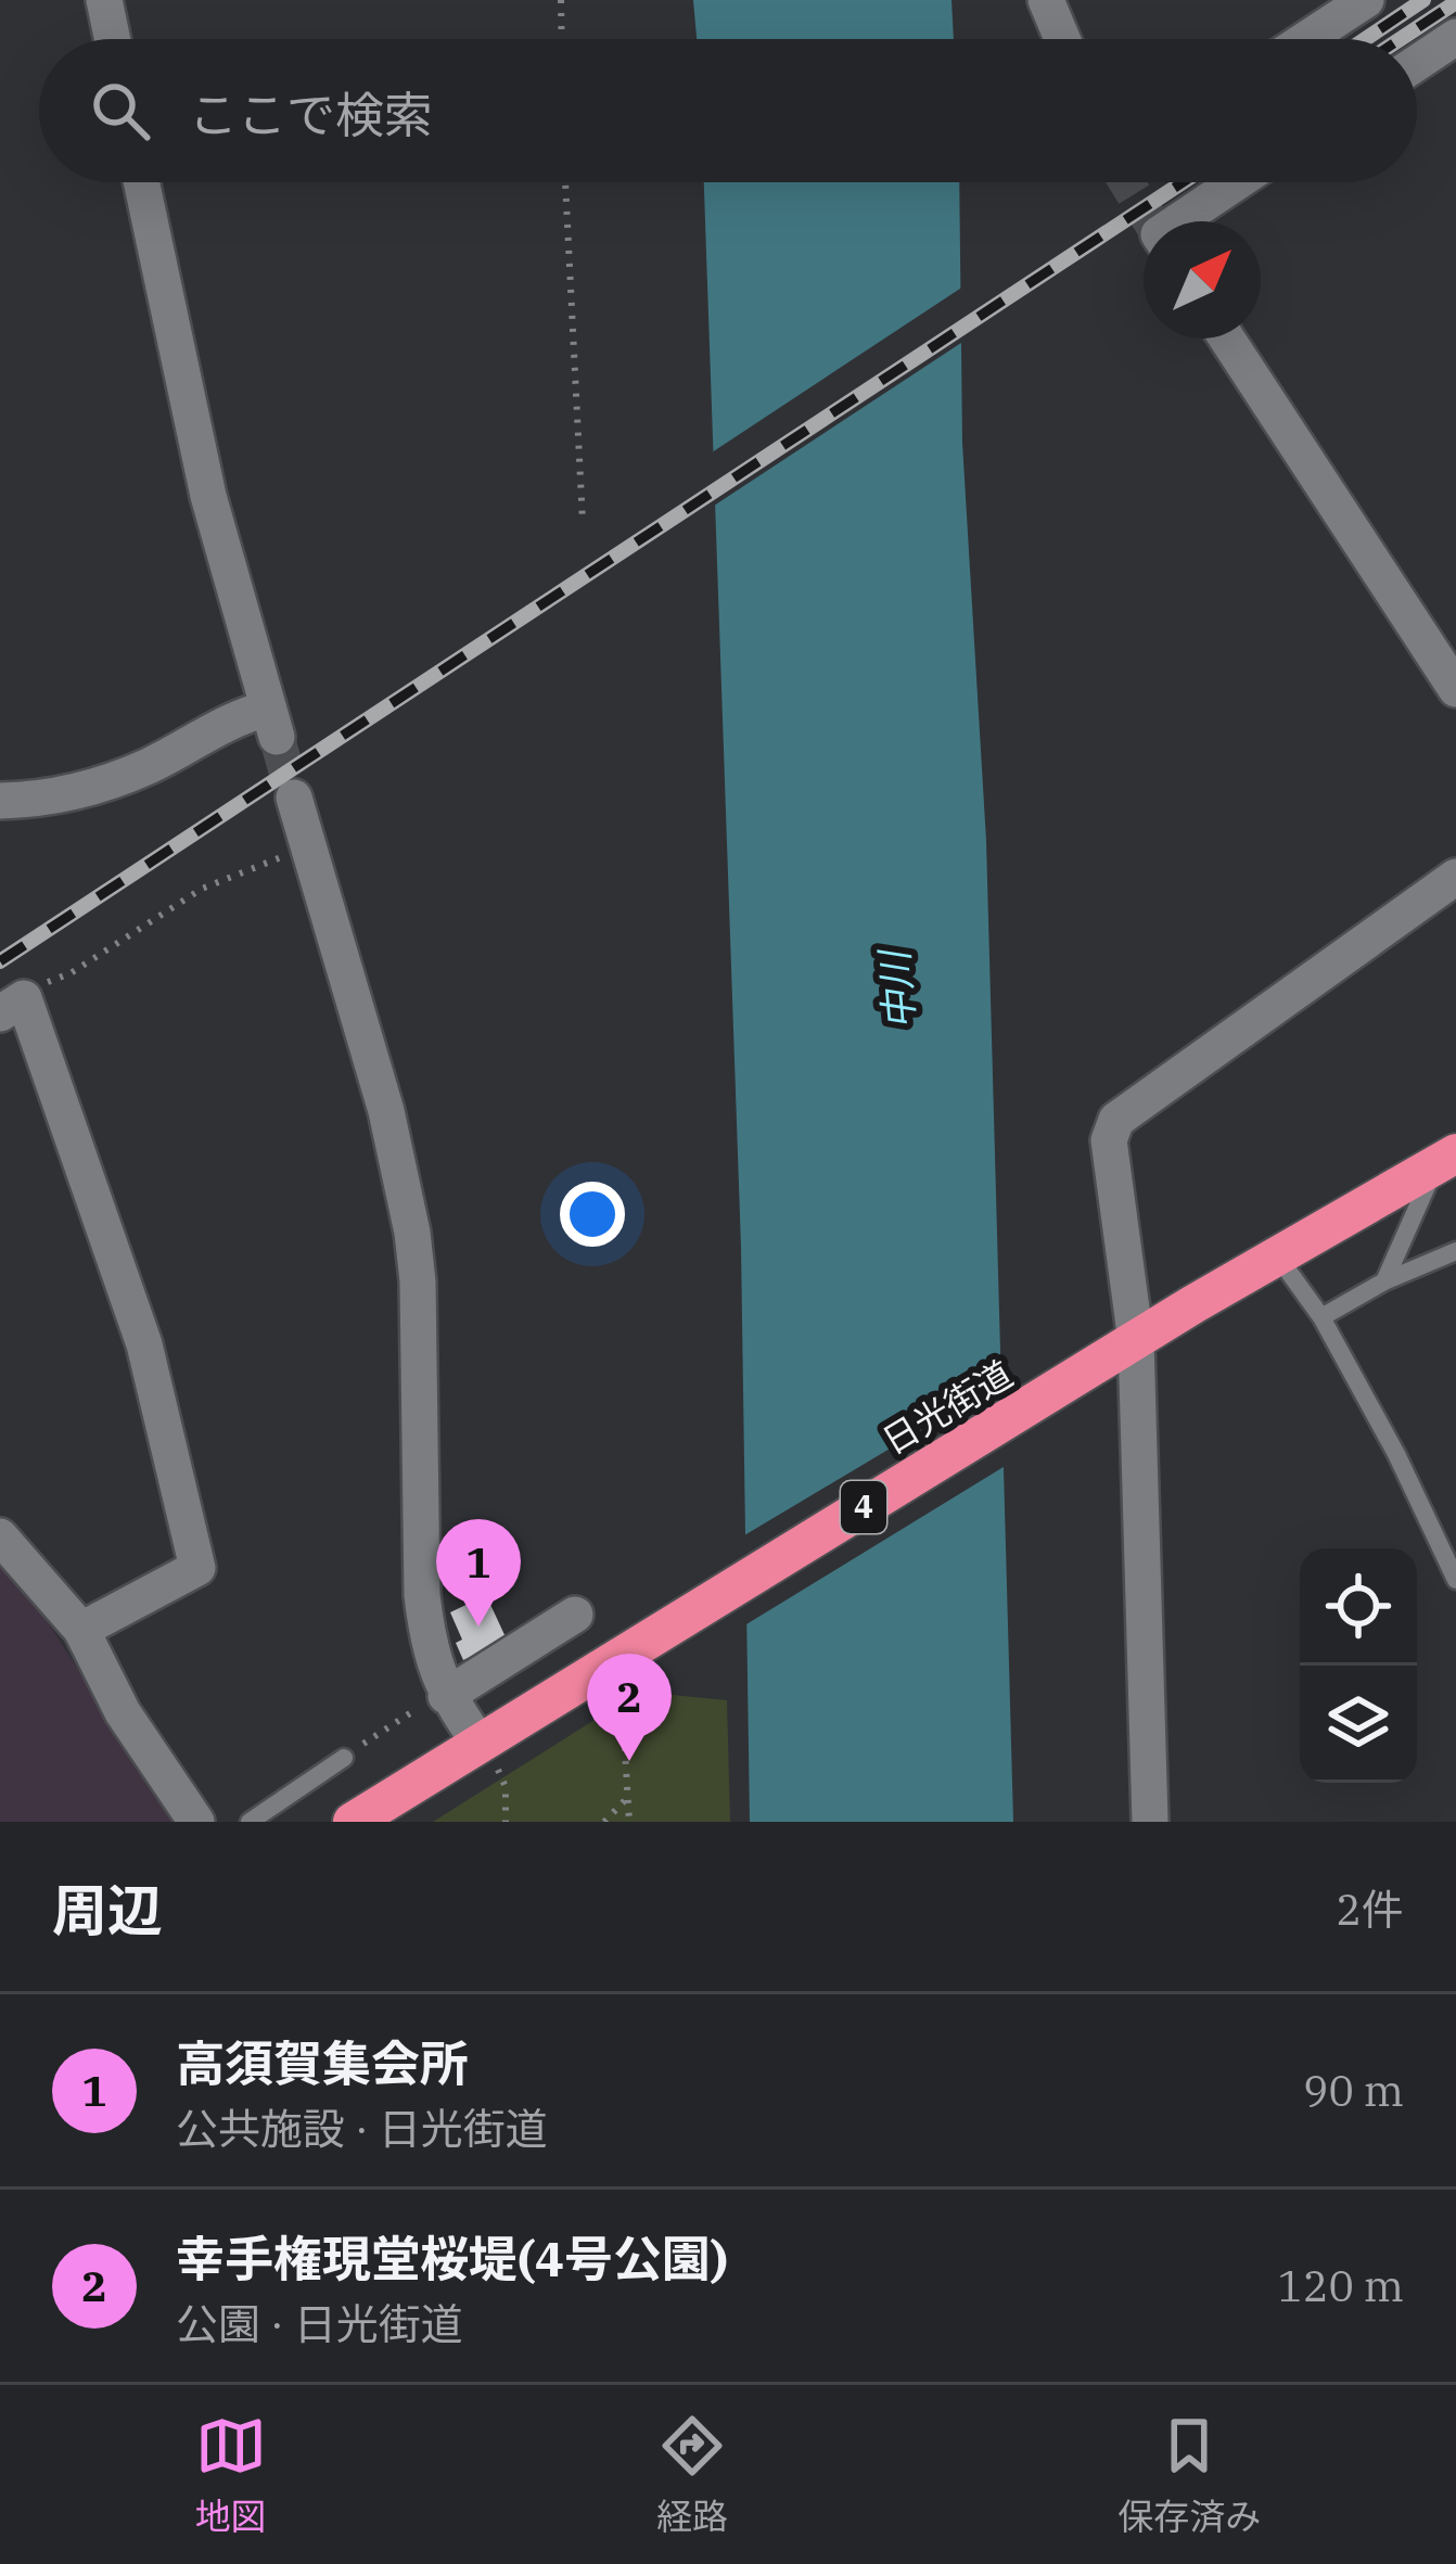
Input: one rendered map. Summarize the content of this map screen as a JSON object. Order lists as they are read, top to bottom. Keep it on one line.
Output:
{"streets":{"highway":["日光街道","4"]},"water":["中川"],"north":"top right","page":{"search":"ここで検索","pins":["1","2"],"heading":["周辺","2件"],"list":[{"mark":"1","name":"高須賀集会所","note":"公共施設 · 日光街道","value":"90 m"},{"mark":"2","name":"幸手権現堂桜堤(4号公園)","note":"公園 · 日光街道","value":"120 m"}],"nav":["地図","経路","保存済み"]}}
